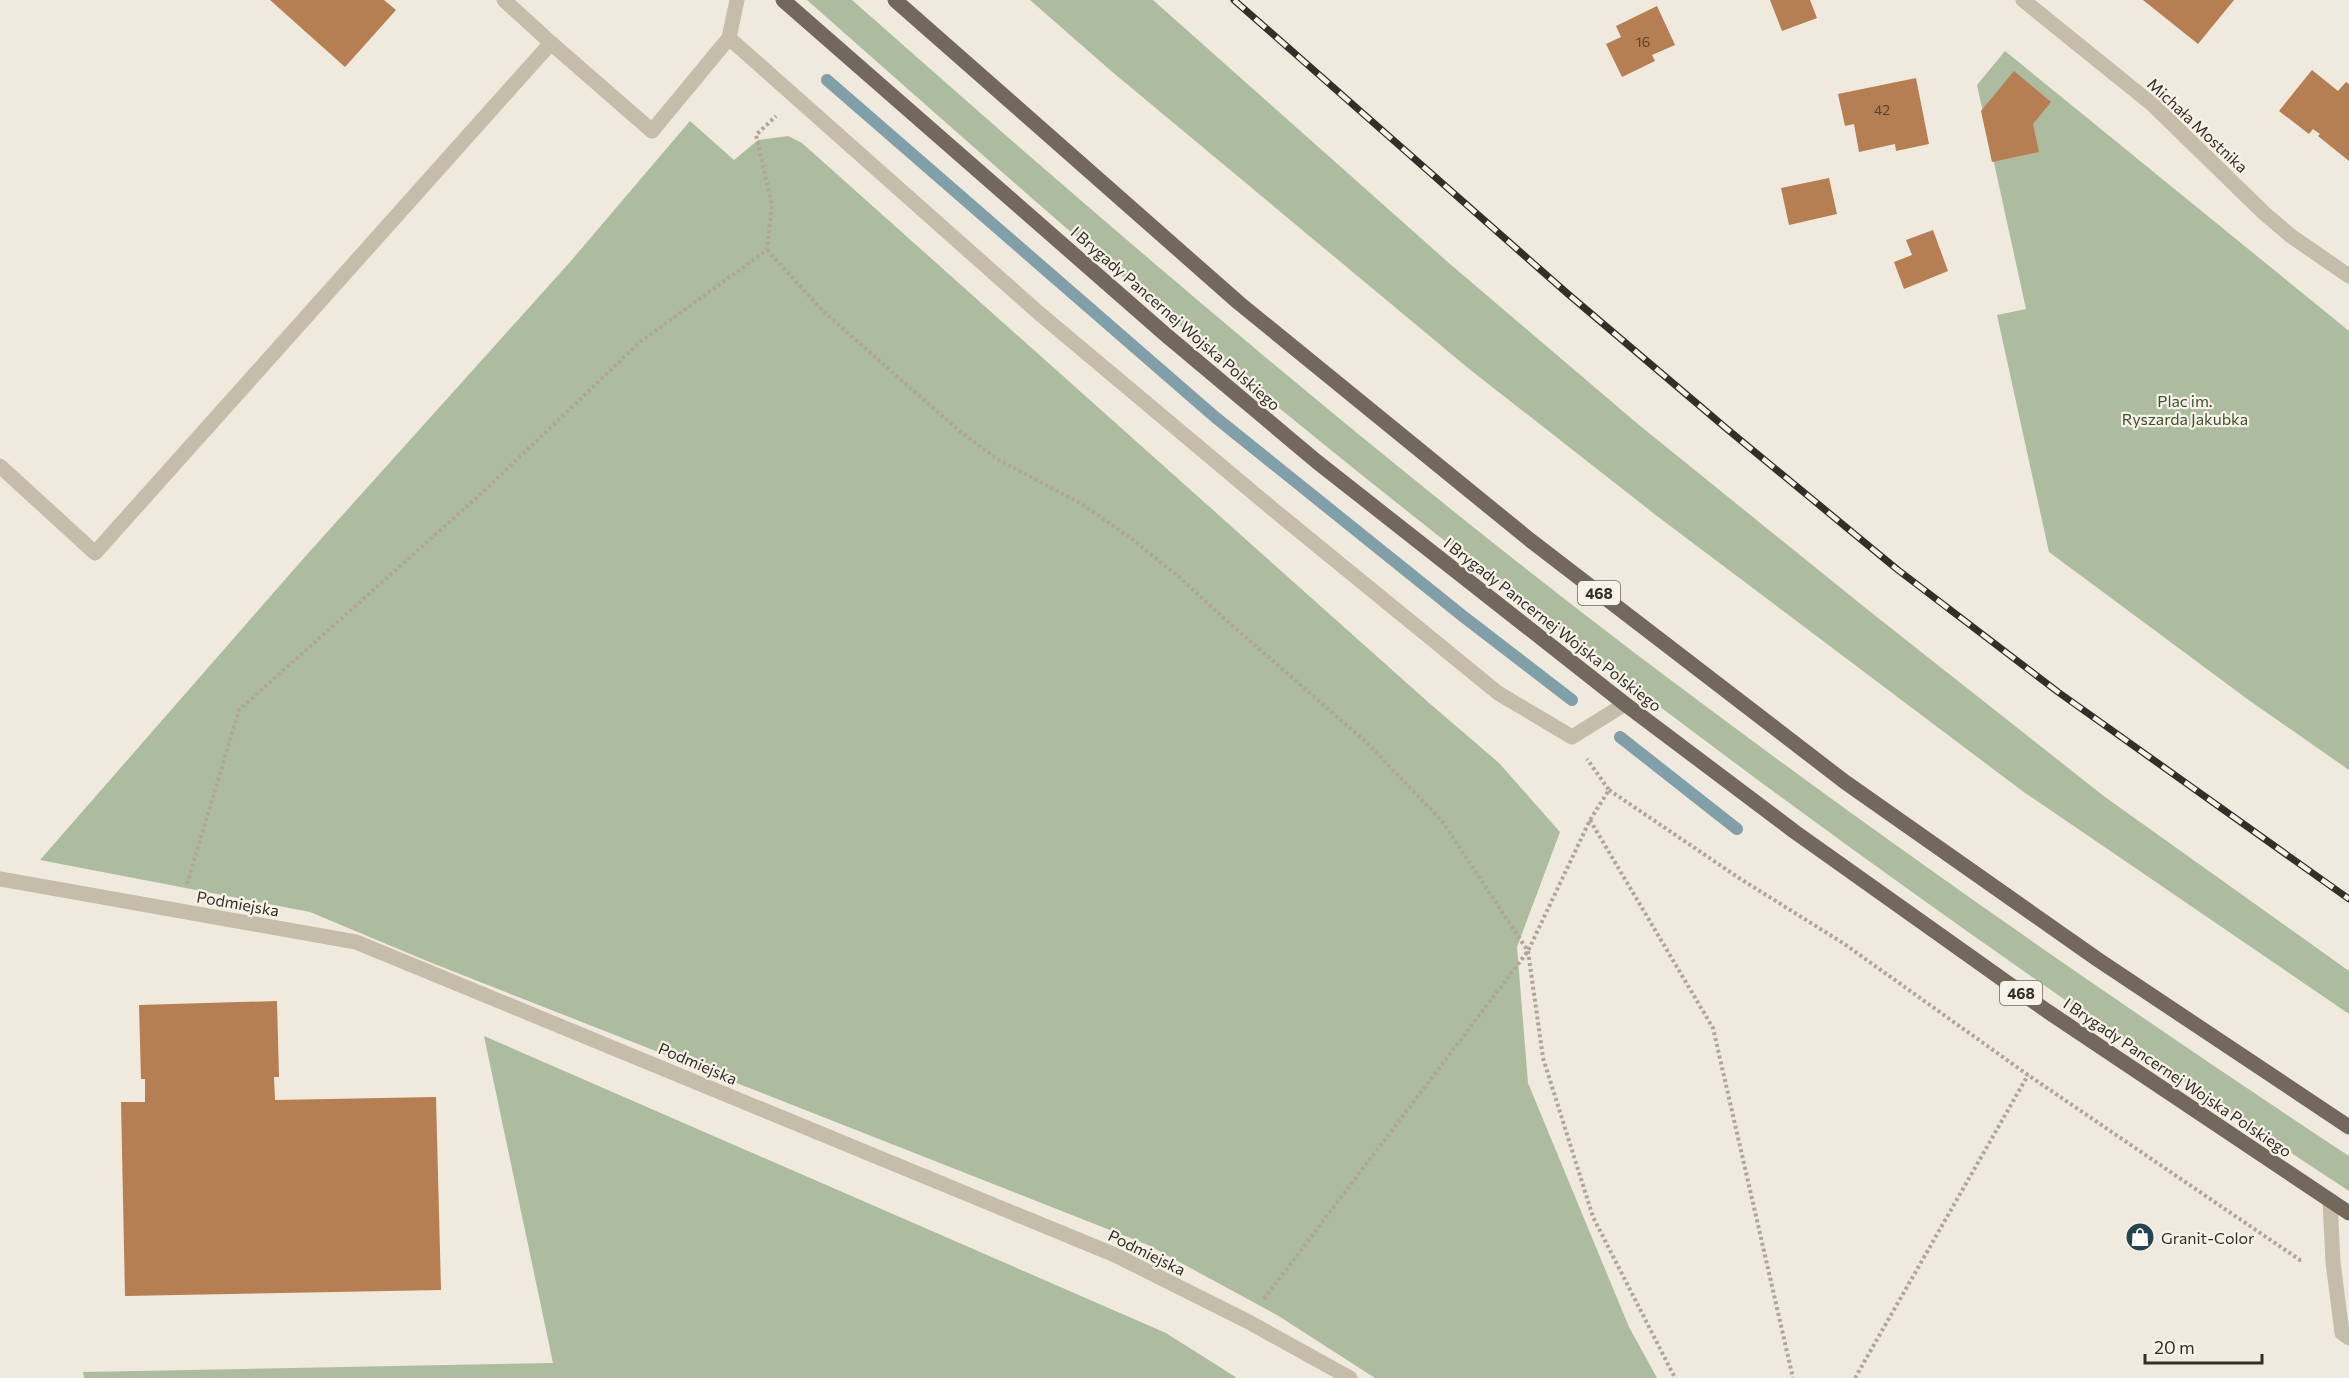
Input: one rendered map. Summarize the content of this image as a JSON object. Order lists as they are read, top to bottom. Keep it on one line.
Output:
{"streets":{"main road":["I Brygady Pancernej Wojska Polskiego","468"],"street":["Michała Mostnika","Podmiejska"]},"parks":["Plac im. Ryszarda Jakubka"],"places":{"shop":["Granit-Color"]},"house_numbers":["16","42"],"scale_bar":"20 m"}
